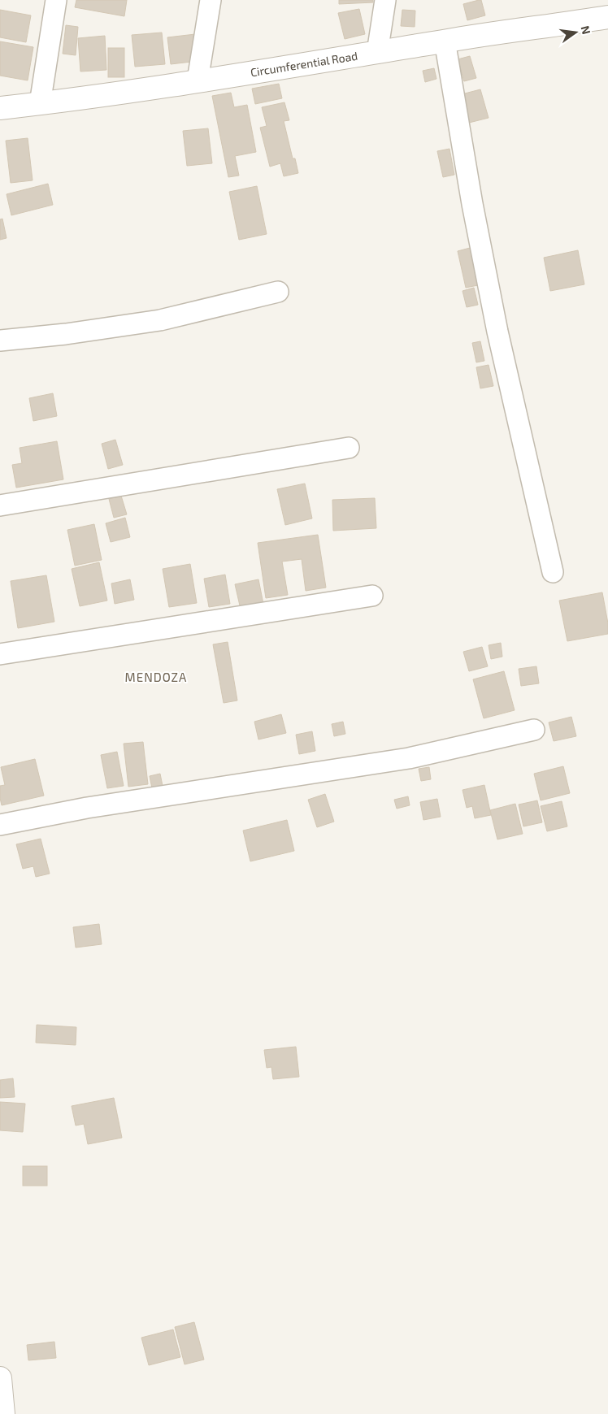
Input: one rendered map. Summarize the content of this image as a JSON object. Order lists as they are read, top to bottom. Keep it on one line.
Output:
{"streets":{"street":["Circumferential Road"]},"districts":["MENDOZA"],"north":"right"}
